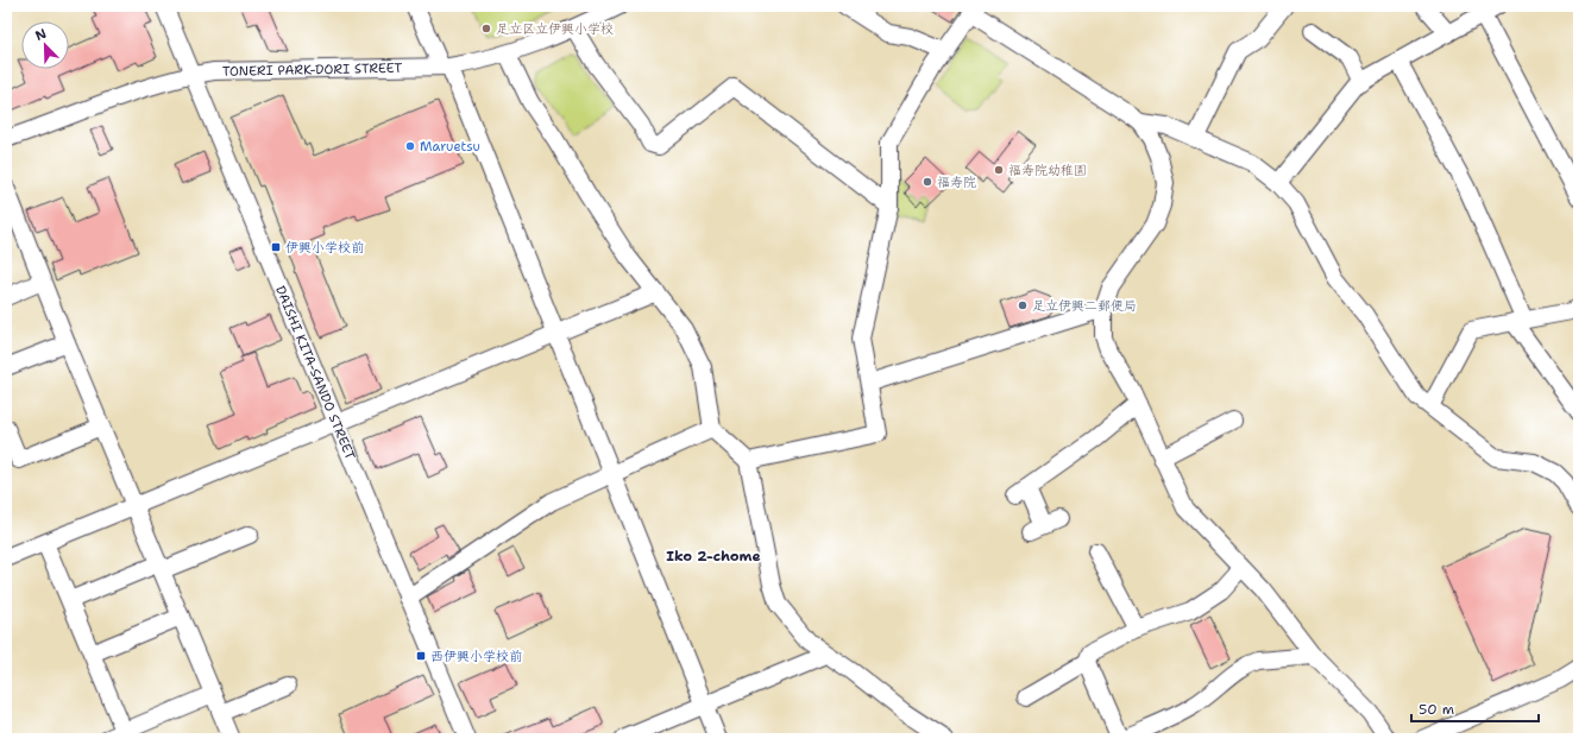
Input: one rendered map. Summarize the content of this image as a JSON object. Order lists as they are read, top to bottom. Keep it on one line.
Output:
{"streets":{"street":["TONERI PARK-DORI STREET","DAISHI KITA-SANDO STREET"]},"crossings":[["TONERI PARK-DORI STREET","DAISHI KITA-SANDO STREET"]],"districts":["Iko 2-chome"],"places":{"other":["足立区立伊興小学校","Maruetsu","福寿院幼稚園","福寿院","足立伊興二郵便局"],"transit":["伊興小学校前","西伊興小学校前"]},"scale_bar":"50 m","north":"top left"}
